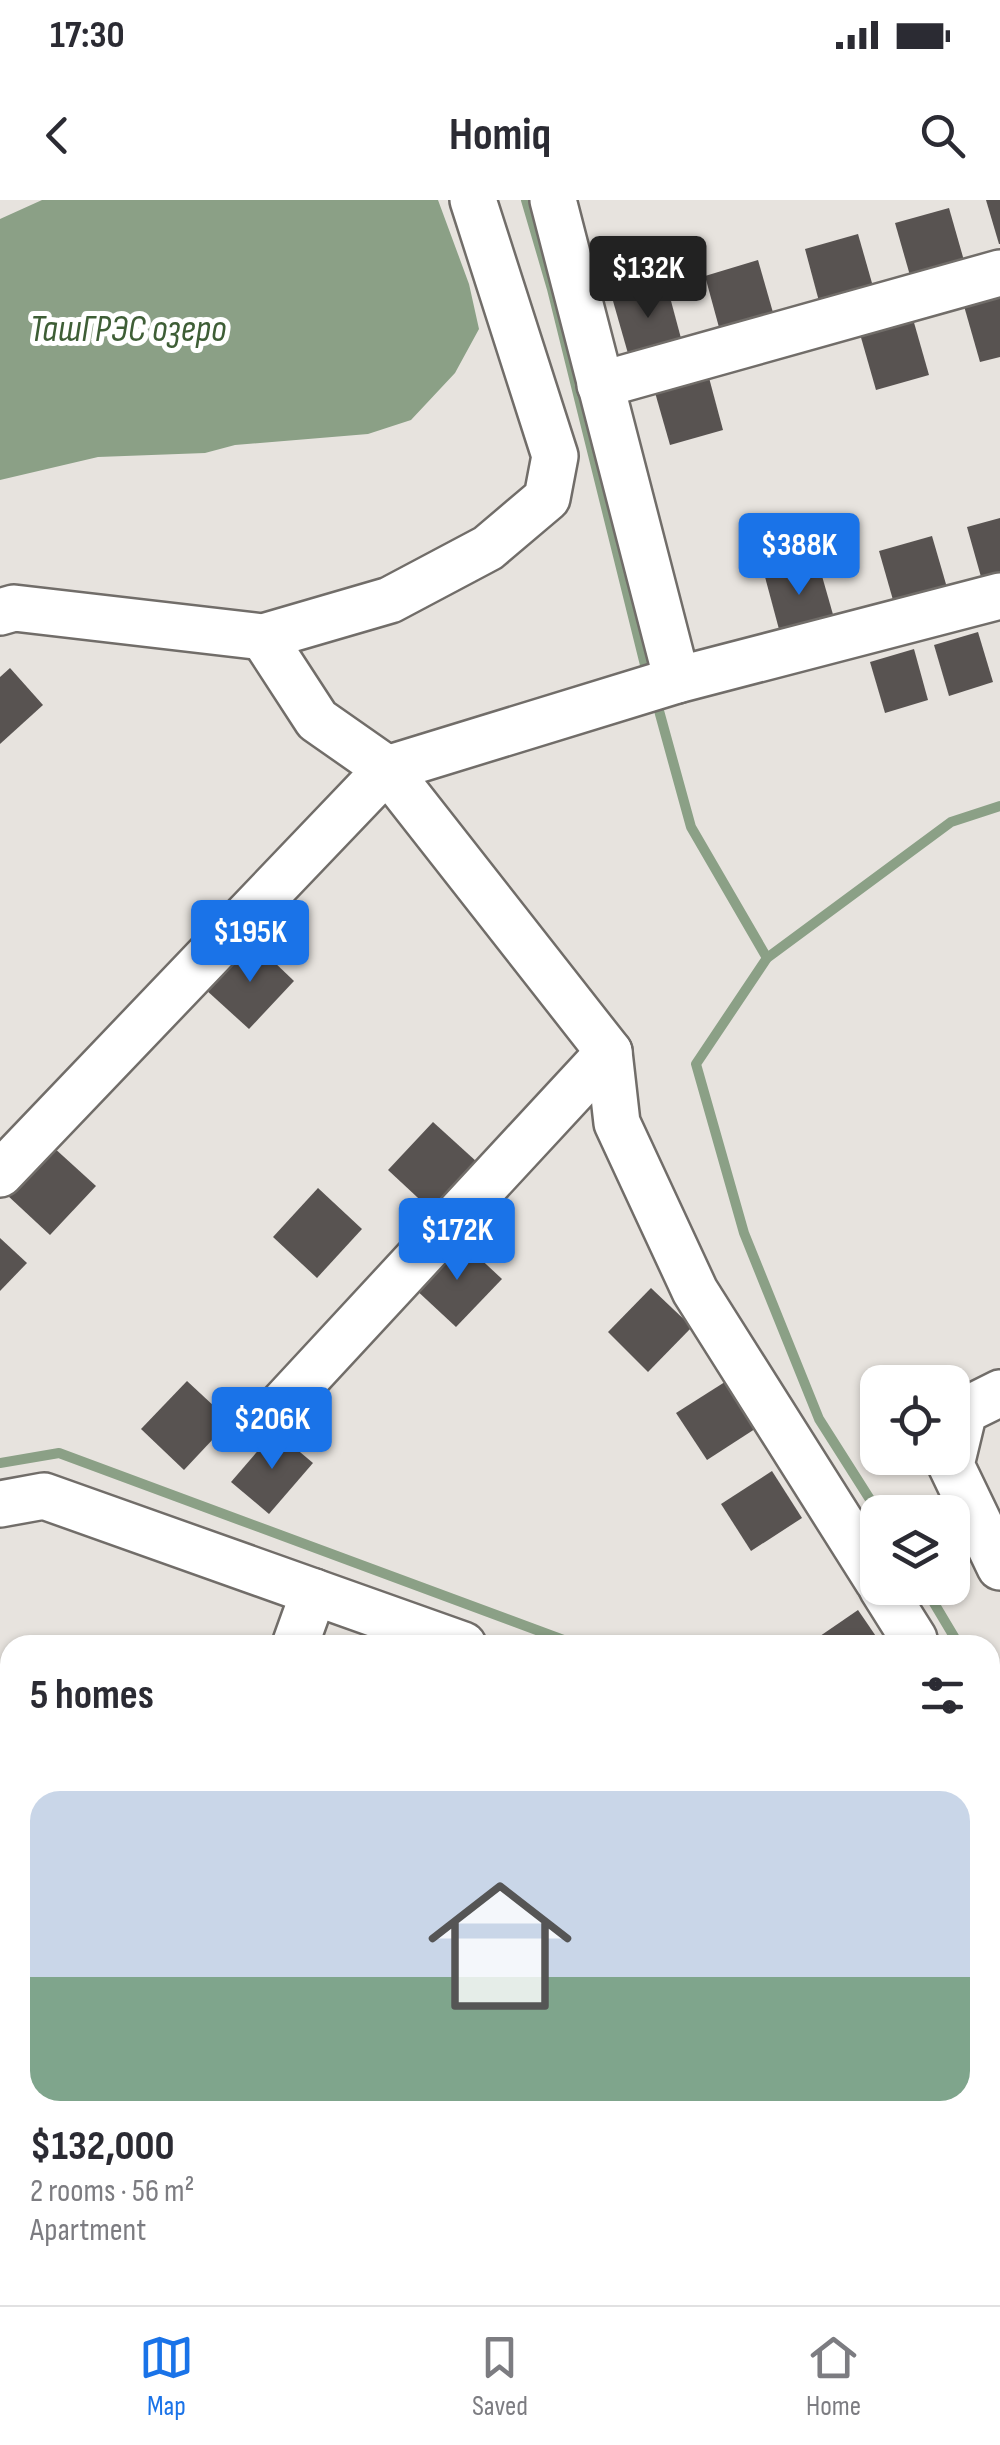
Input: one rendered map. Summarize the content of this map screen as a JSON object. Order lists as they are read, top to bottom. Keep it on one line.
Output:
{"water":["ТашГРЭС озеро"],"page":{"status":"17:30","header":"Homiq","price":["$132K","$388K","$195K","$172K","$206K"],"heading":"5 homes","list":[{"name":"$132,000","note":"2 rooms · 56 m² · Apartment"}],"tabs":["Map","Saved","Home"]}}
